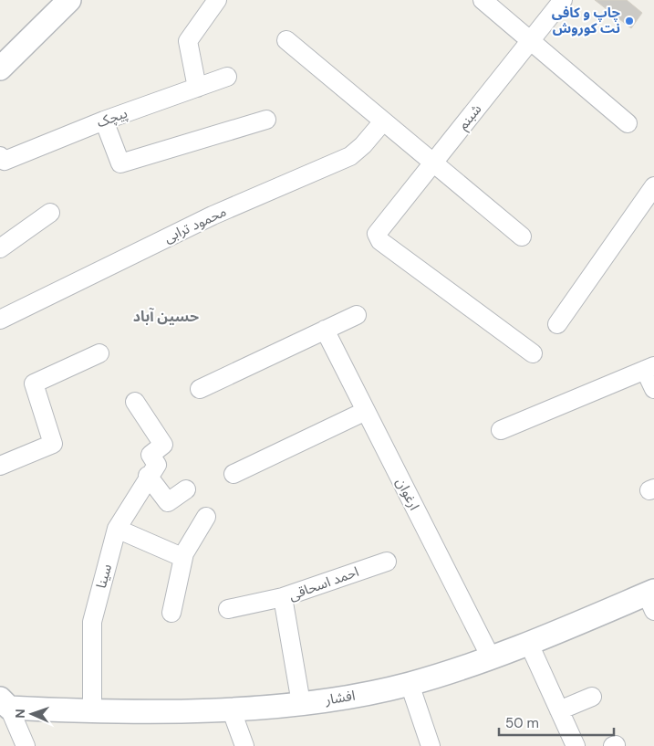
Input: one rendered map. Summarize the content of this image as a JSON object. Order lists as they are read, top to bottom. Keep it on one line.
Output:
{"streets":{"street":["شبنم","پیچک","محمود ترابی","ارغوان","سینا","احمد اسحاقی","افشار"]},"crossings":[["ارغوان","افشار"],["سینا","افشار"],["احمد اسحاقی","افشار"]],"districts":["حسین آباد"],"places":["چاپ و کافی نت کوروش"],"scale_bar":"50 m","north":"left"}
